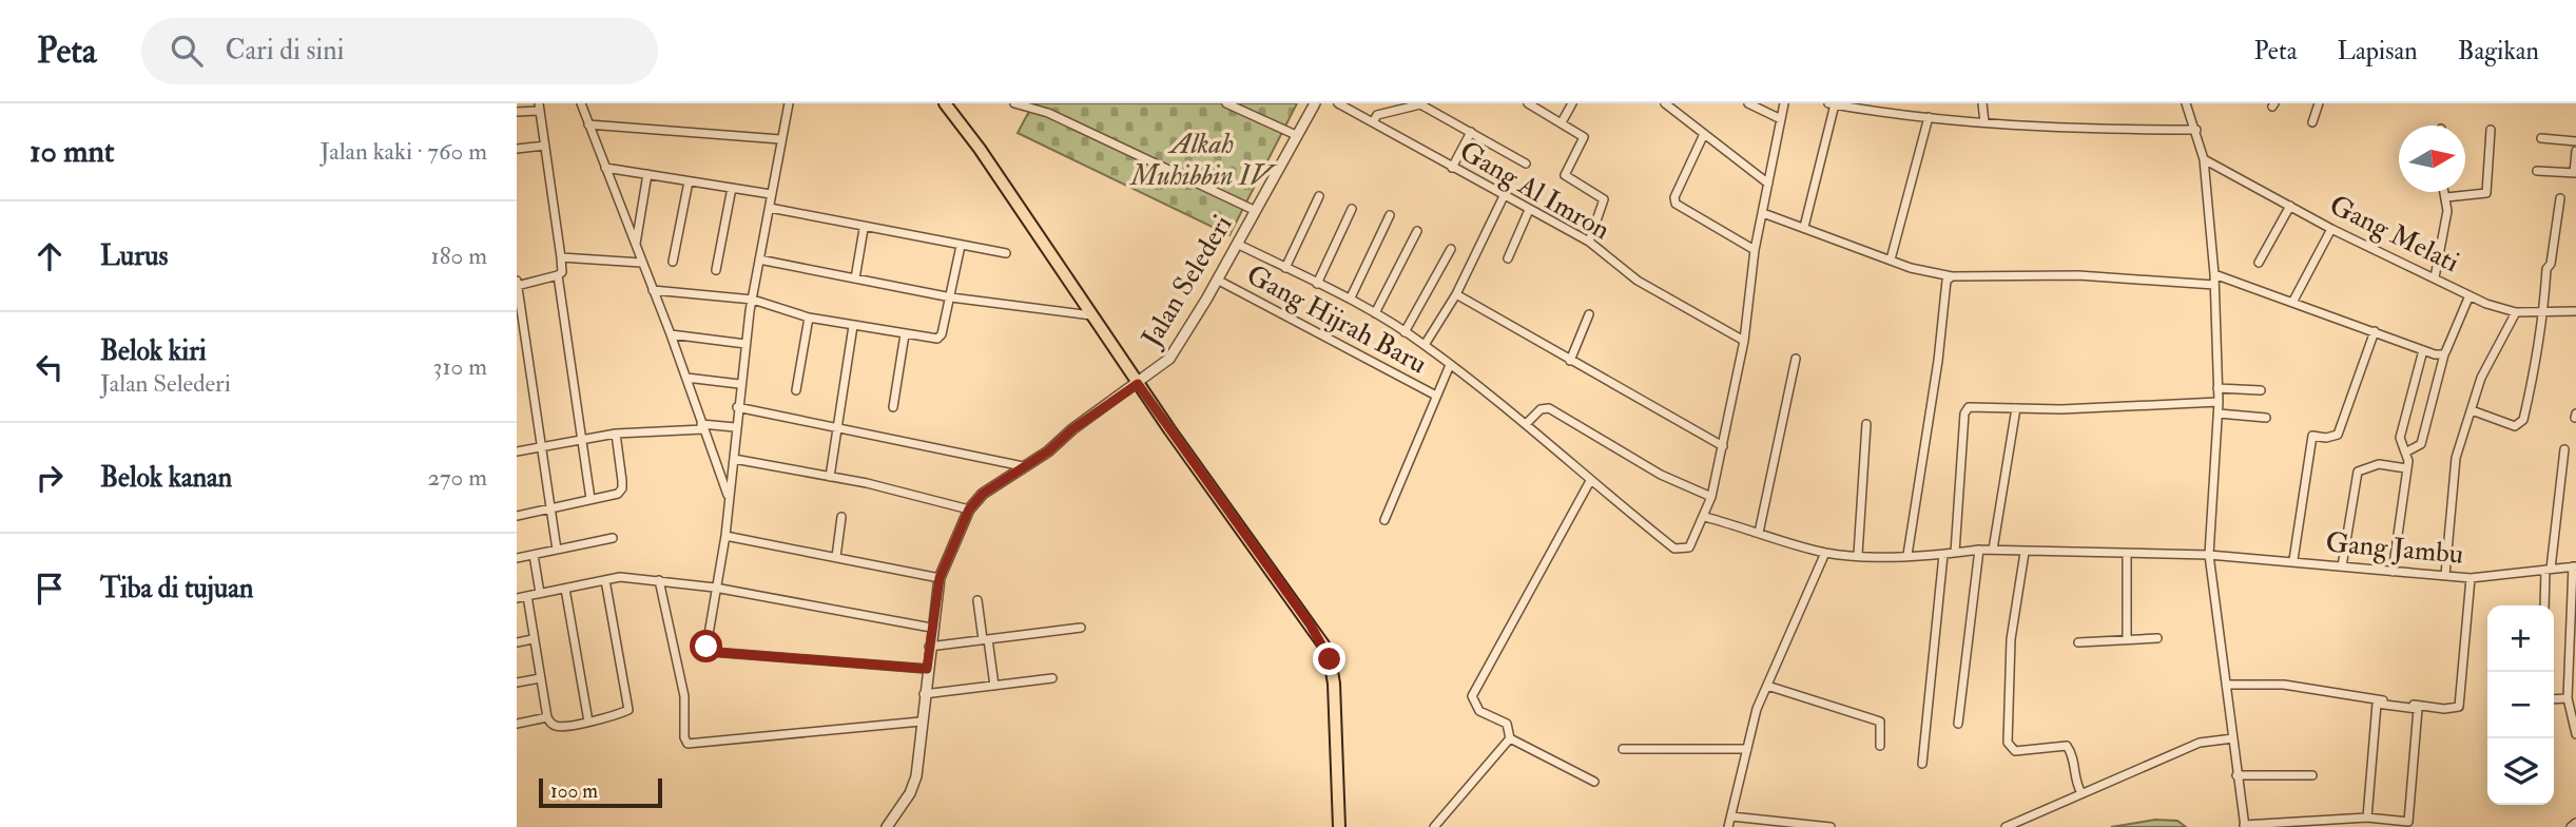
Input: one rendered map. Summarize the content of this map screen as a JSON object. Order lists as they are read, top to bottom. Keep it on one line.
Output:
{"streets":{"street":["Gang Al Imron","Gang Melati","Jalan Selederi","Gang Hijrah Baru","Gang Jambu"]},"crossings":[["Jalan Selederi","Gang Hijrah Baru"]],"parks":["Alkah Muhibbin IV"],"scale_bar":"100 m","north":"right","page":{"header":"Peta","search":"Cari di sini","nav":["Peta","Lapisan","Bagikan"],"heading":["10 mnt","Jalan kaki · 760 m"],"list":[["Lurus","180 m"],["Belok kiri","Jalan Selederi","310 m"],["Belok kanan","270 m"],"Tiba di tujuan"],"map_buttons":["+","−"],"scale":"100 m"}}
